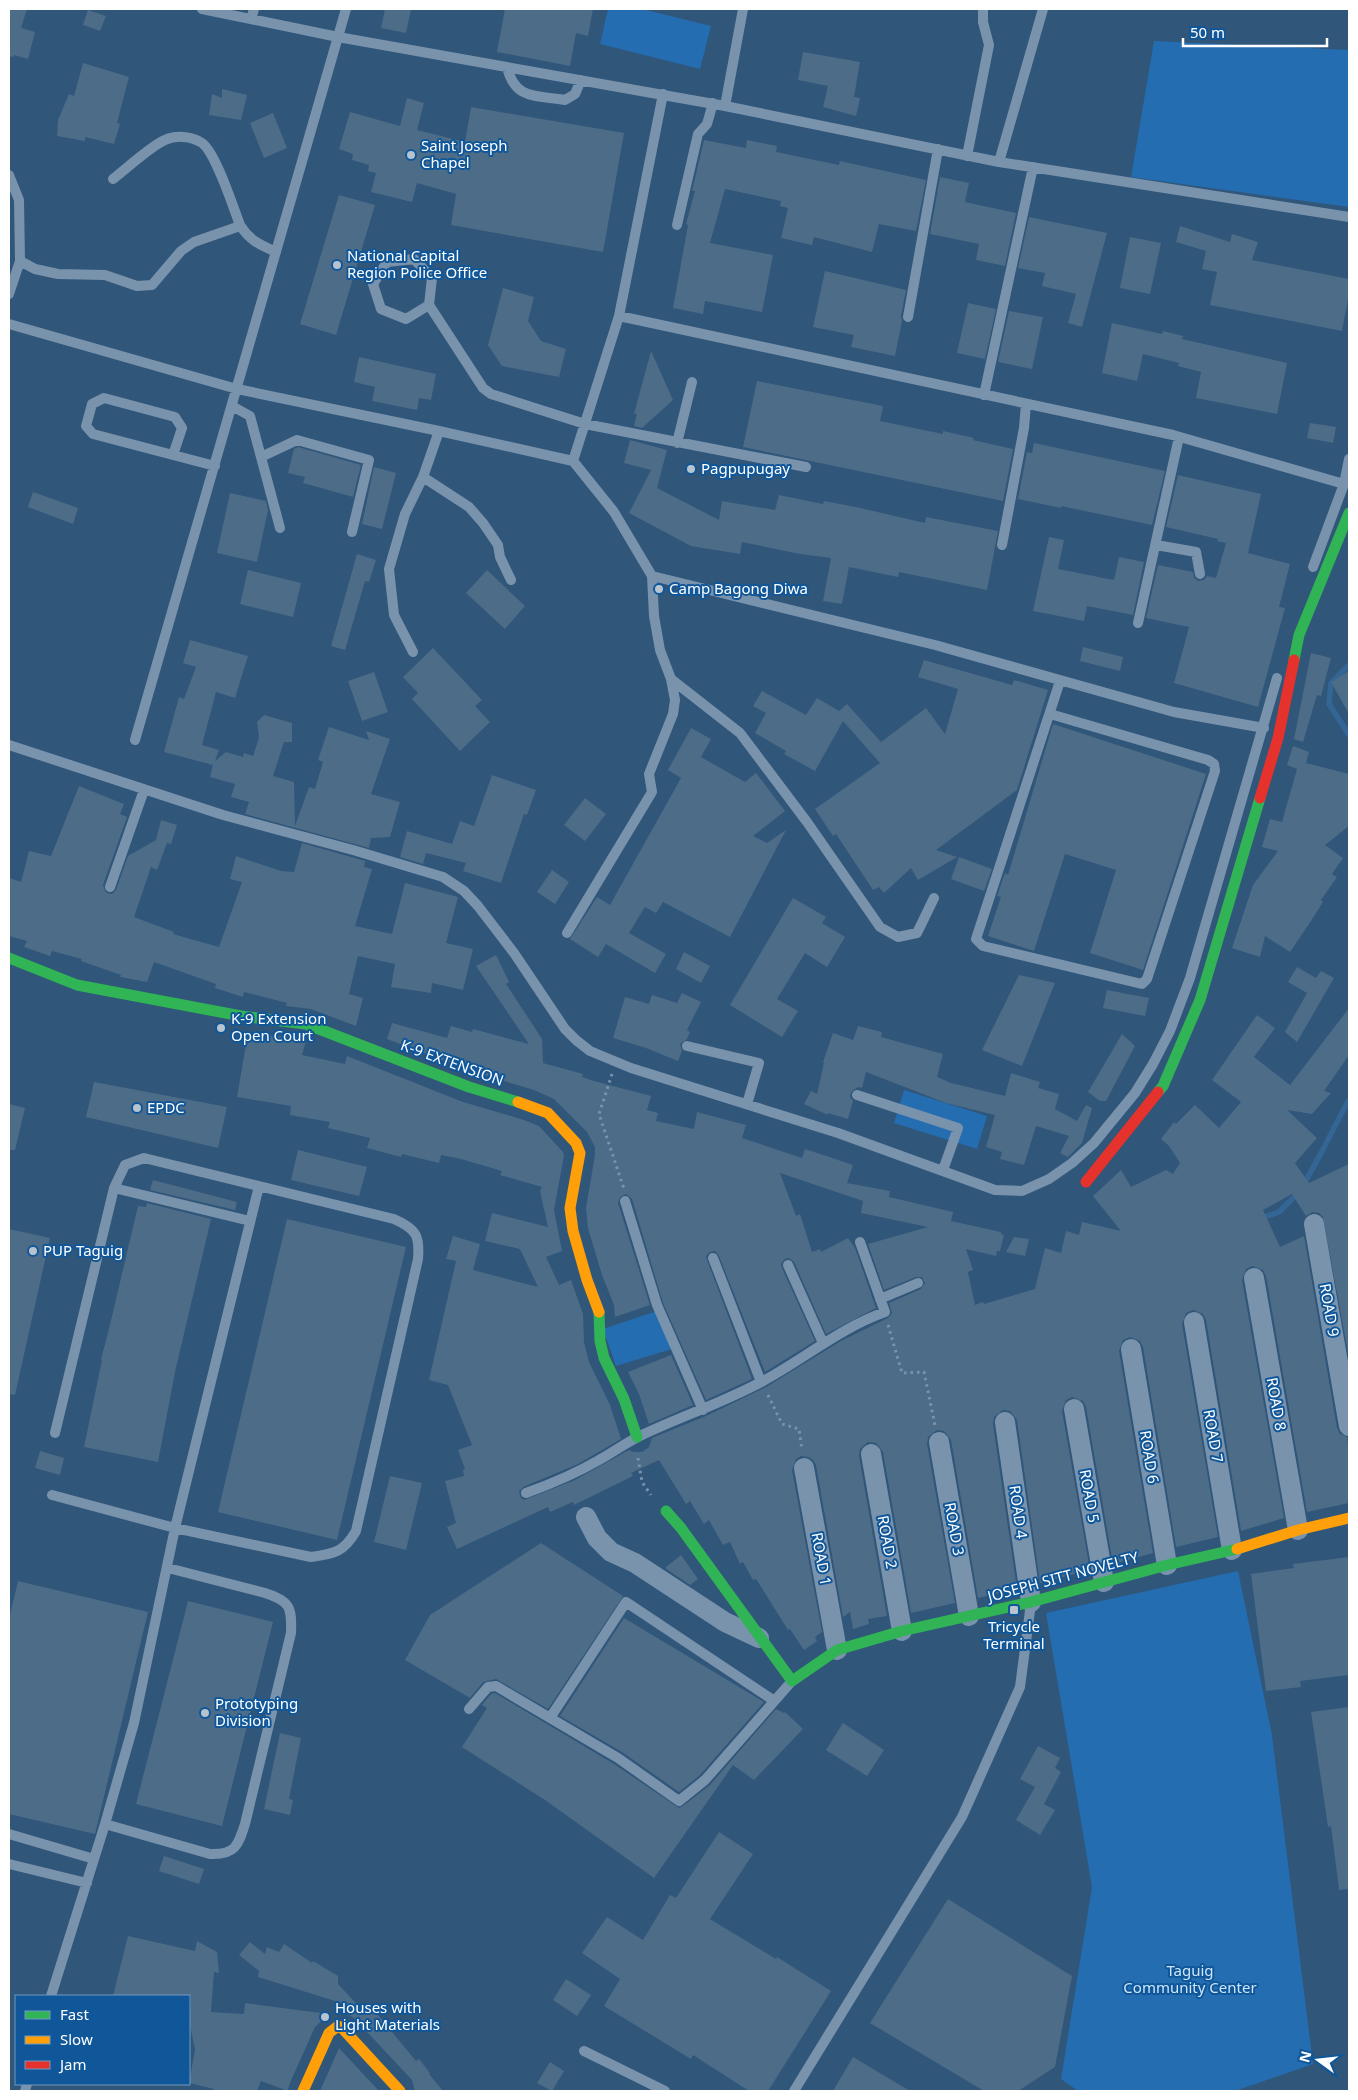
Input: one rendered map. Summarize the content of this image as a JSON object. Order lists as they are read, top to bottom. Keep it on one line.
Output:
{"streets":{"street":["K-9 EXTENSION","ROAD 9","ROAD 8","ROAD 7","ROAD 6","ROAD 5","ROAD 4","ROAD 3","ROAD 2","ROAD 1","JOSEPH SITT NOVELTY"]},"crossings":[["ROAD 8","JOSEPH SITT NOVELTY"],["ROAD 7","JOSEPH SITT NOVELTY"],["ROAD 6","JOSEPH SITT NOVELTY"],["ROAD 5","JOSEPH SITT NOVELTY"],["ROAD 4","JOSEPH SITT NOVELTY"],["ROAD 3","JOSEPH SITT NOVELTY"],["ROAD 2","JOSEPH SITT NOVELTY"],["ROAD 1","JOSEPH SITT NOVELTY"]],"parks":["Taguig Community Center"],"places":{"other":["Saint Joseph Chapel","National Capital Region Police Office","Pagpupugay","Camp Bagong Diwa","K-9 Extension Open Court","EPDC","PUP Taguig","Prototyping Division","Houses with Light Materials"],"transit":["Tricycle Terminal"]},"legend":["Fast","Slow","Jam"],"scale_bar":"50 m","north":"left"}
